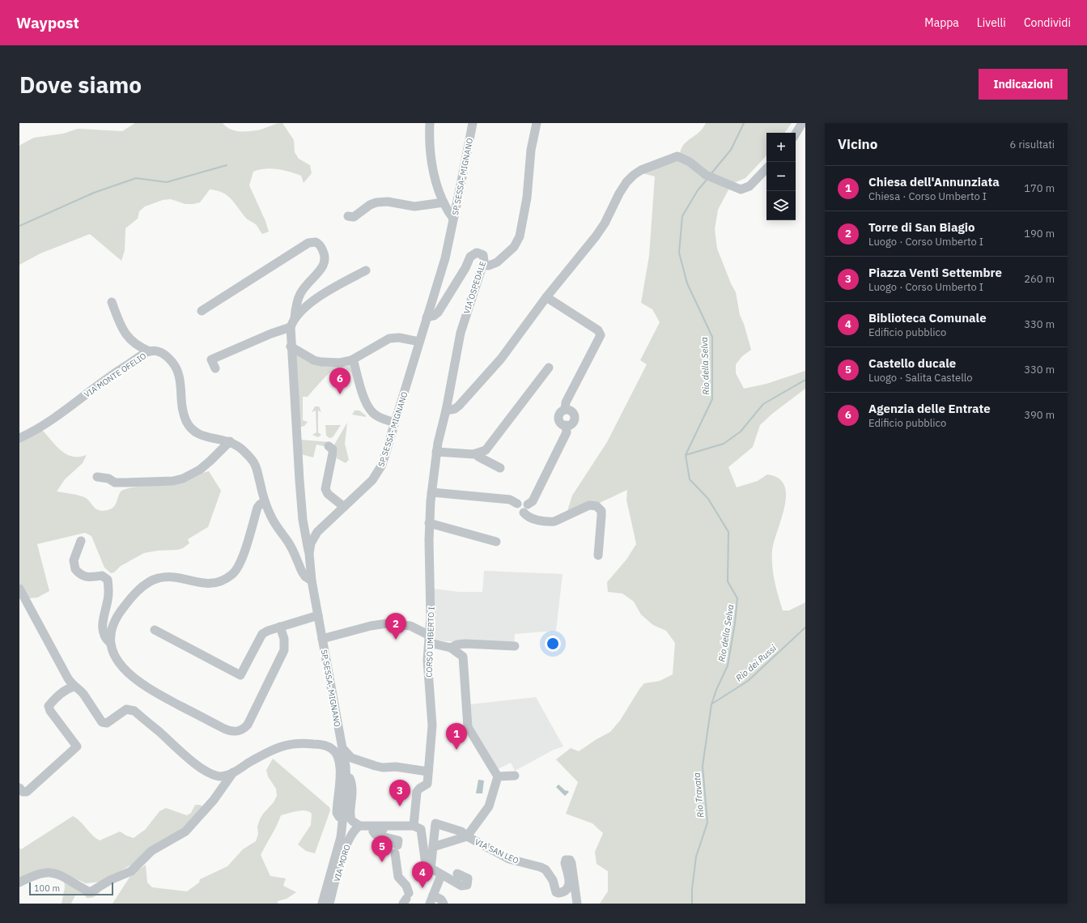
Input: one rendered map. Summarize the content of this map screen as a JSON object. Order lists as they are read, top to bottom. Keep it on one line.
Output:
{"streets":{"street":["SP SESSA- MIGNANO","VIA OSPEDALE","VIA MONTE OFELIO","CORSO UMBERTO I","VIA SAN LEO","VIA MORO"]},"crossings":[["SP SESSA- MIGNANO","VIA OSPEDALE"],["SP SESSA- MIGNANO","VIA MONTE OFELIO"],["VIA OSPEDALE","CORSO UMBERTO I"]],"water":["Rio della Selva","Rio dei Russi","Rio Travata"],"scale_bar":"100 m","page":{"header":"Waypost","nav":["Mappa","Livelli","Condividi"],"buttons":"Indicazioni","title":"Dove siamo","heading":["Vicino","6 risultati"],"map_buttons":["+","−"],"list":[{"mark":"1","name":"Chiesa dell'Annunziata","note":"Chiesa · Corso Umberto I","value":"170 m"},{"mark":"2","name":"Torre di San Biagio","note":"Luogo · Corso Umberto I","value":"190 m"},{"mark":"3","name":"Piazza Venti Settembre","note":"Luogo · Corso Umberto I","value":"260 m"},{"mark":"4","name":"Biblioteca Comunale","note":"Edificio pubblico","value":"330 m"},{"mark":"5","name":"Castello ducale","note":"Luogo · Salita Castello","value":"330 m"},{"mark":"6","name":"Agenzia delle Entrate","note":"Edificio pubblico","value":"390 m"}],"pins":["6","2","1","3","5","4"],"scale":"100 m"}}
